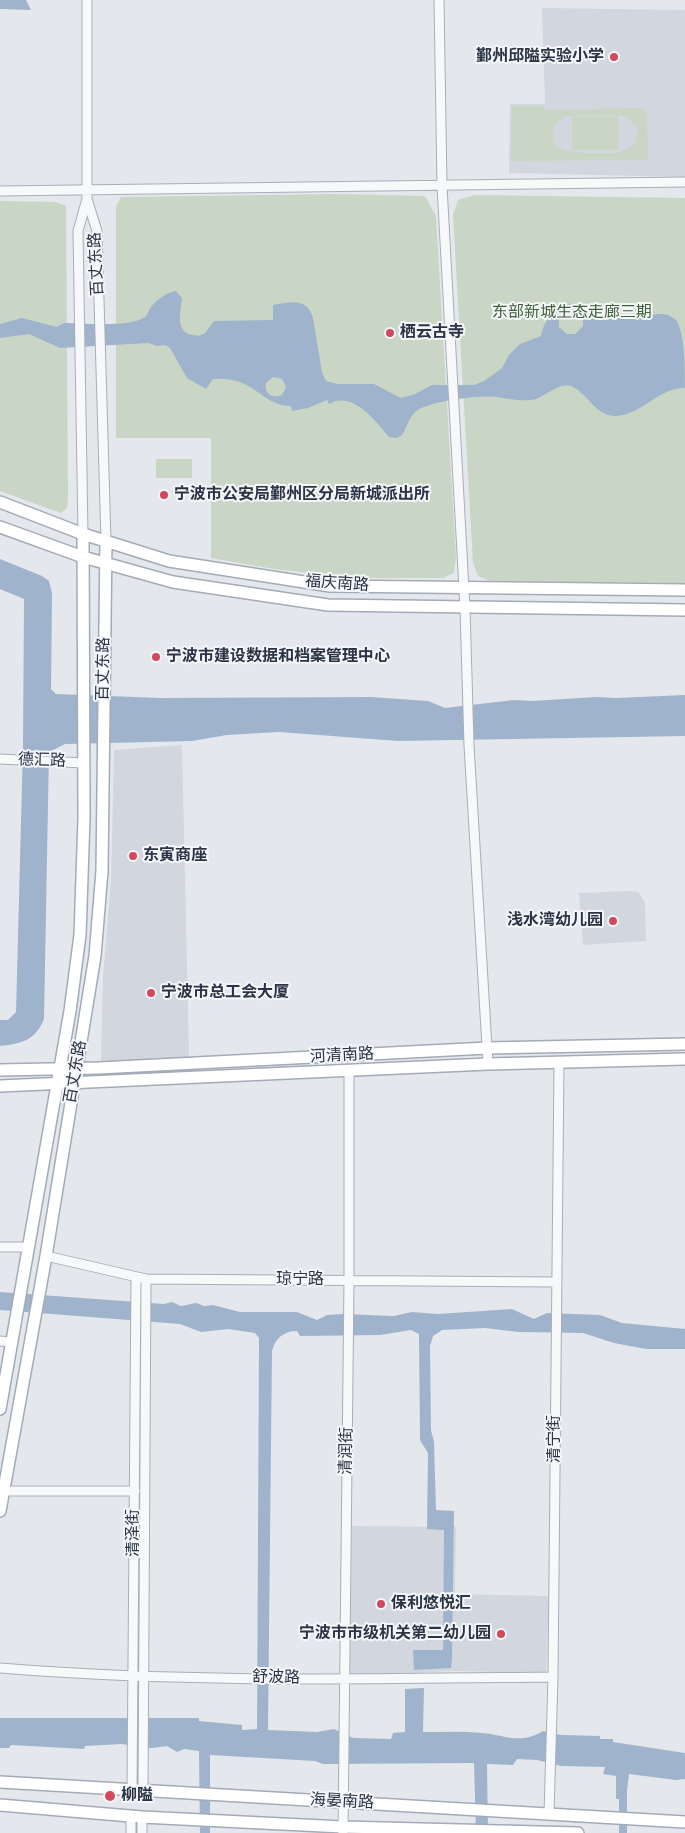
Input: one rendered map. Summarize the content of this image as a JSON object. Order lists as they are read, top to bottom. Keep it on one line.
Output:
{"streets":{"main road":["百丈东路","福庆南路","河清南路","海晏南路"],"street":["德汇路","琼宁路","清宁街","清润街","清泽街","舒波路"]},"crossings":[["百丈东路","福庆南路"],["百丈东路","德汇路"],["百丈东路","河清南路"],["百丈东路","琼宁路"],["河清南路","清宁街"],["河清南路","清润街"],["琼宁路","清宁街"],["琼宁路","清润街"],["琼宁路","清泽街"],["清宁街","舒波路"],["清宁街","海晏南路"],["清润街","舒波路"],["清润街","海晏南路"],["清泽街","舒波路"],["清泽街","海晏南路"]],"parks":["东部新城生态走廊三期"],"places":["鄞州邱隘实验小学","栖云古寺","宁波市公安局鄞州区分局新城派出所","宁波市建设数据和档案管理中心","东寅商座","浅水湾幼儿园","宁波市总工会大厦","保利悠悦汇","宁波市市级机关第二幼儿园","柳隘"]}
